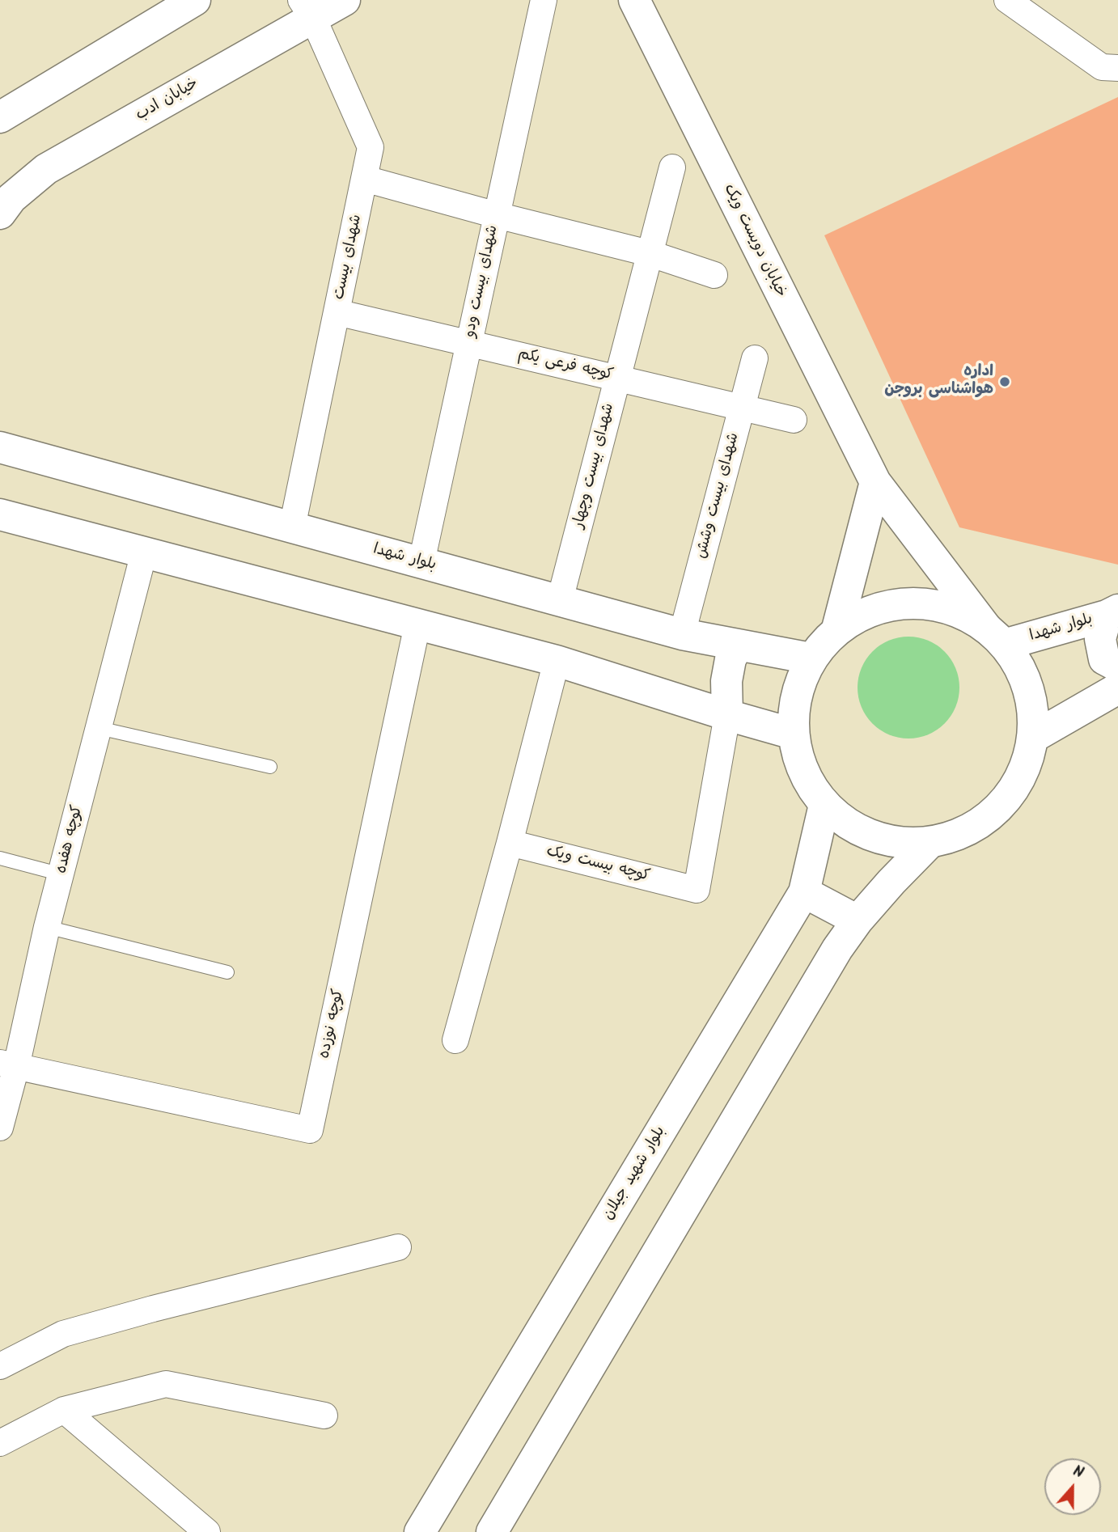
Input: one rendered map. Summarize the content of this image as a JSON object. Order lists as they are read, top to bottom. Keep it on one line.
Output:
{"streets":{"street":["خیابان ادب","خیابان دویست ویک","شهدای بیست","شهدای بیست ودو","کوچه فرعی یکم","شهدای بیست وچهار","شهدای بیست وشش","بلوار شهدا","کوچه هفده","کوچه بیست ویک","کوچه نوزده","بلوار شهید جیلان"]},"crossings":[["خیابان ادب","شهدای بیست"],["خیابان دویست ویک","بلوار شهدا"],["شهدای بیست","کوچه فرعی یکم"],["شهدای بیست","بلوار شهدا"],["شهدای بیست ودو","کوچه فرعی یکم"],["شهدای بیست ودو","بلوار شهدا"],["کوچه فرعی یکم","شهدای بیست وچهار"],["کوچه فرعی یکم","شهدای بیست وشش"],["شهدای بیست وچهار","بلوار شهدا"],["شهدای بیست وشش","بلوار شهدا"],["کوچه هفده","کوچه نوزده"]],"places":["اداره هواشناسی بروجن"],"north":"top"}
